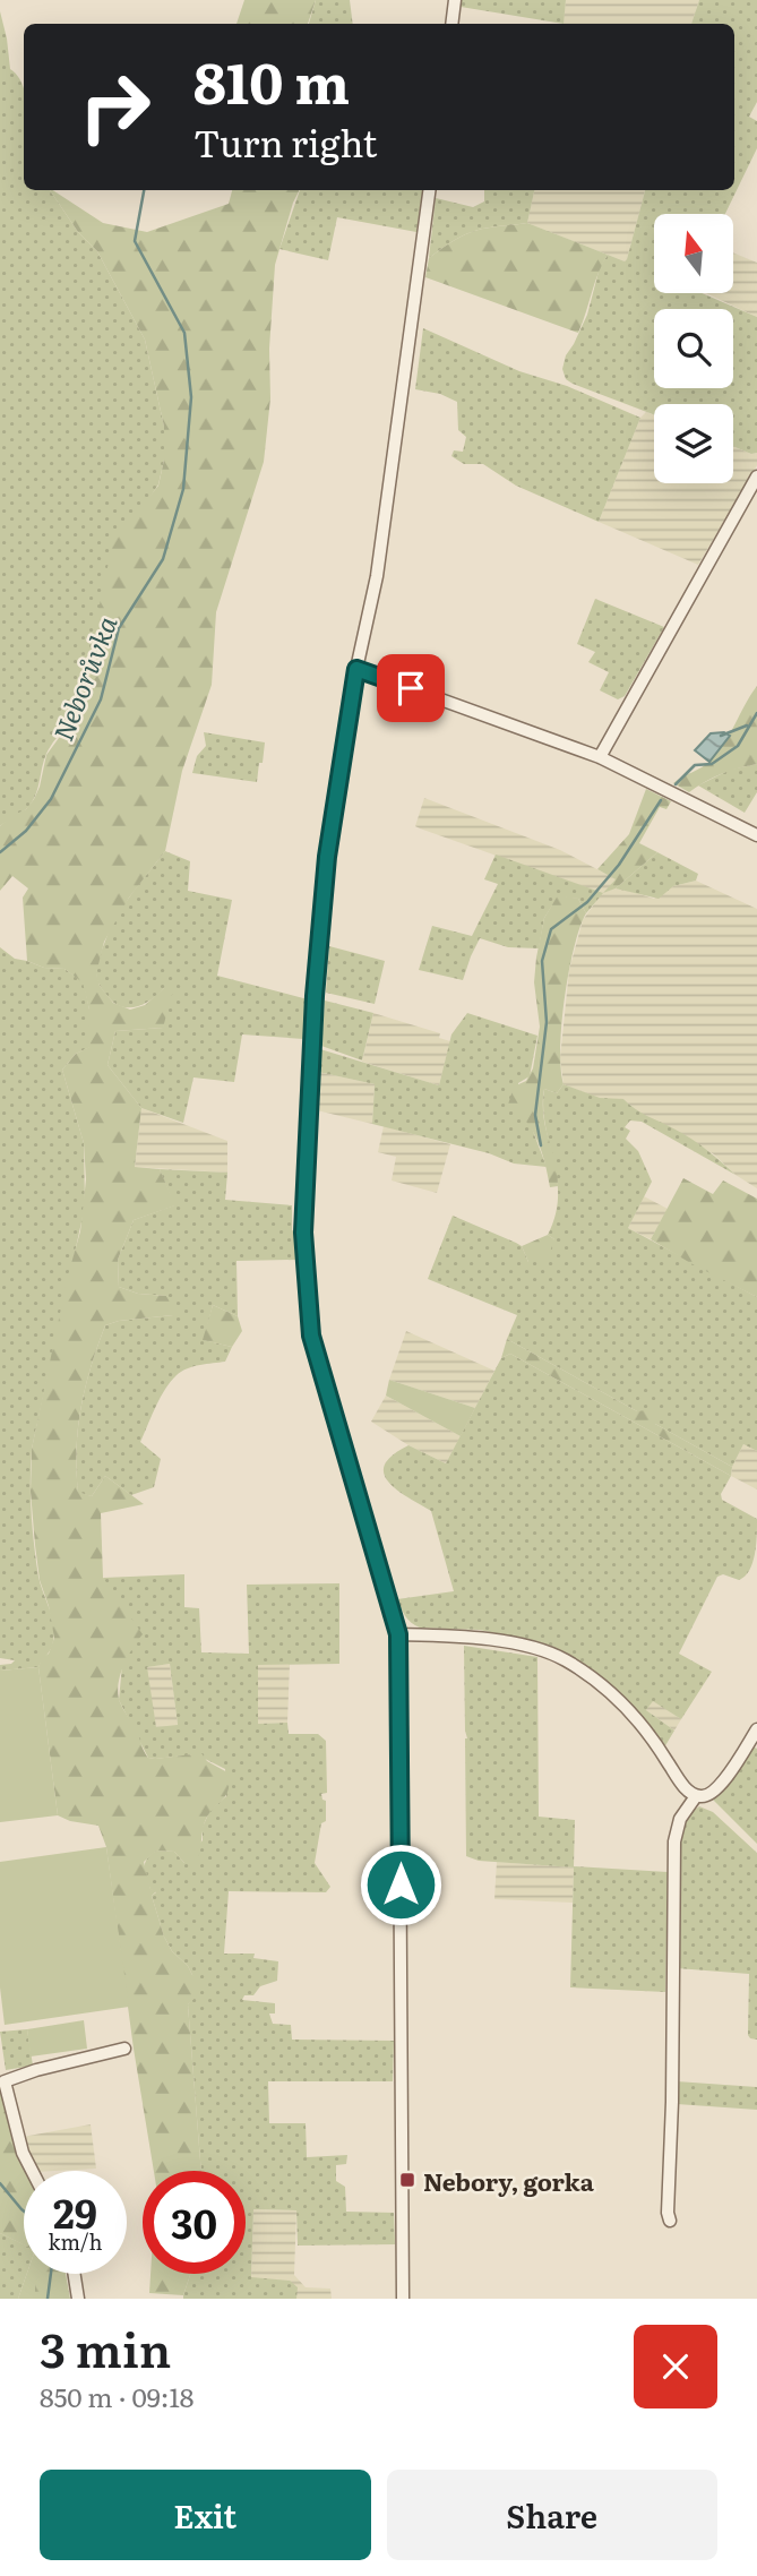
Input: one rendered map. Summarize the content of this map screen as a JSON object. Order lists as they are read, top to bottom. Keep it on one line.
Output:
{"water":["Neborůvka"],"places":{"transit":["Nebory, gorka"]},"north":"top","page":{"turn":["810 m","Turn right"],"speed":"29 km/h","limit":"30","heading":["3 min","850 m · 09:18"],"buttons":["Exit","Share"]}}
